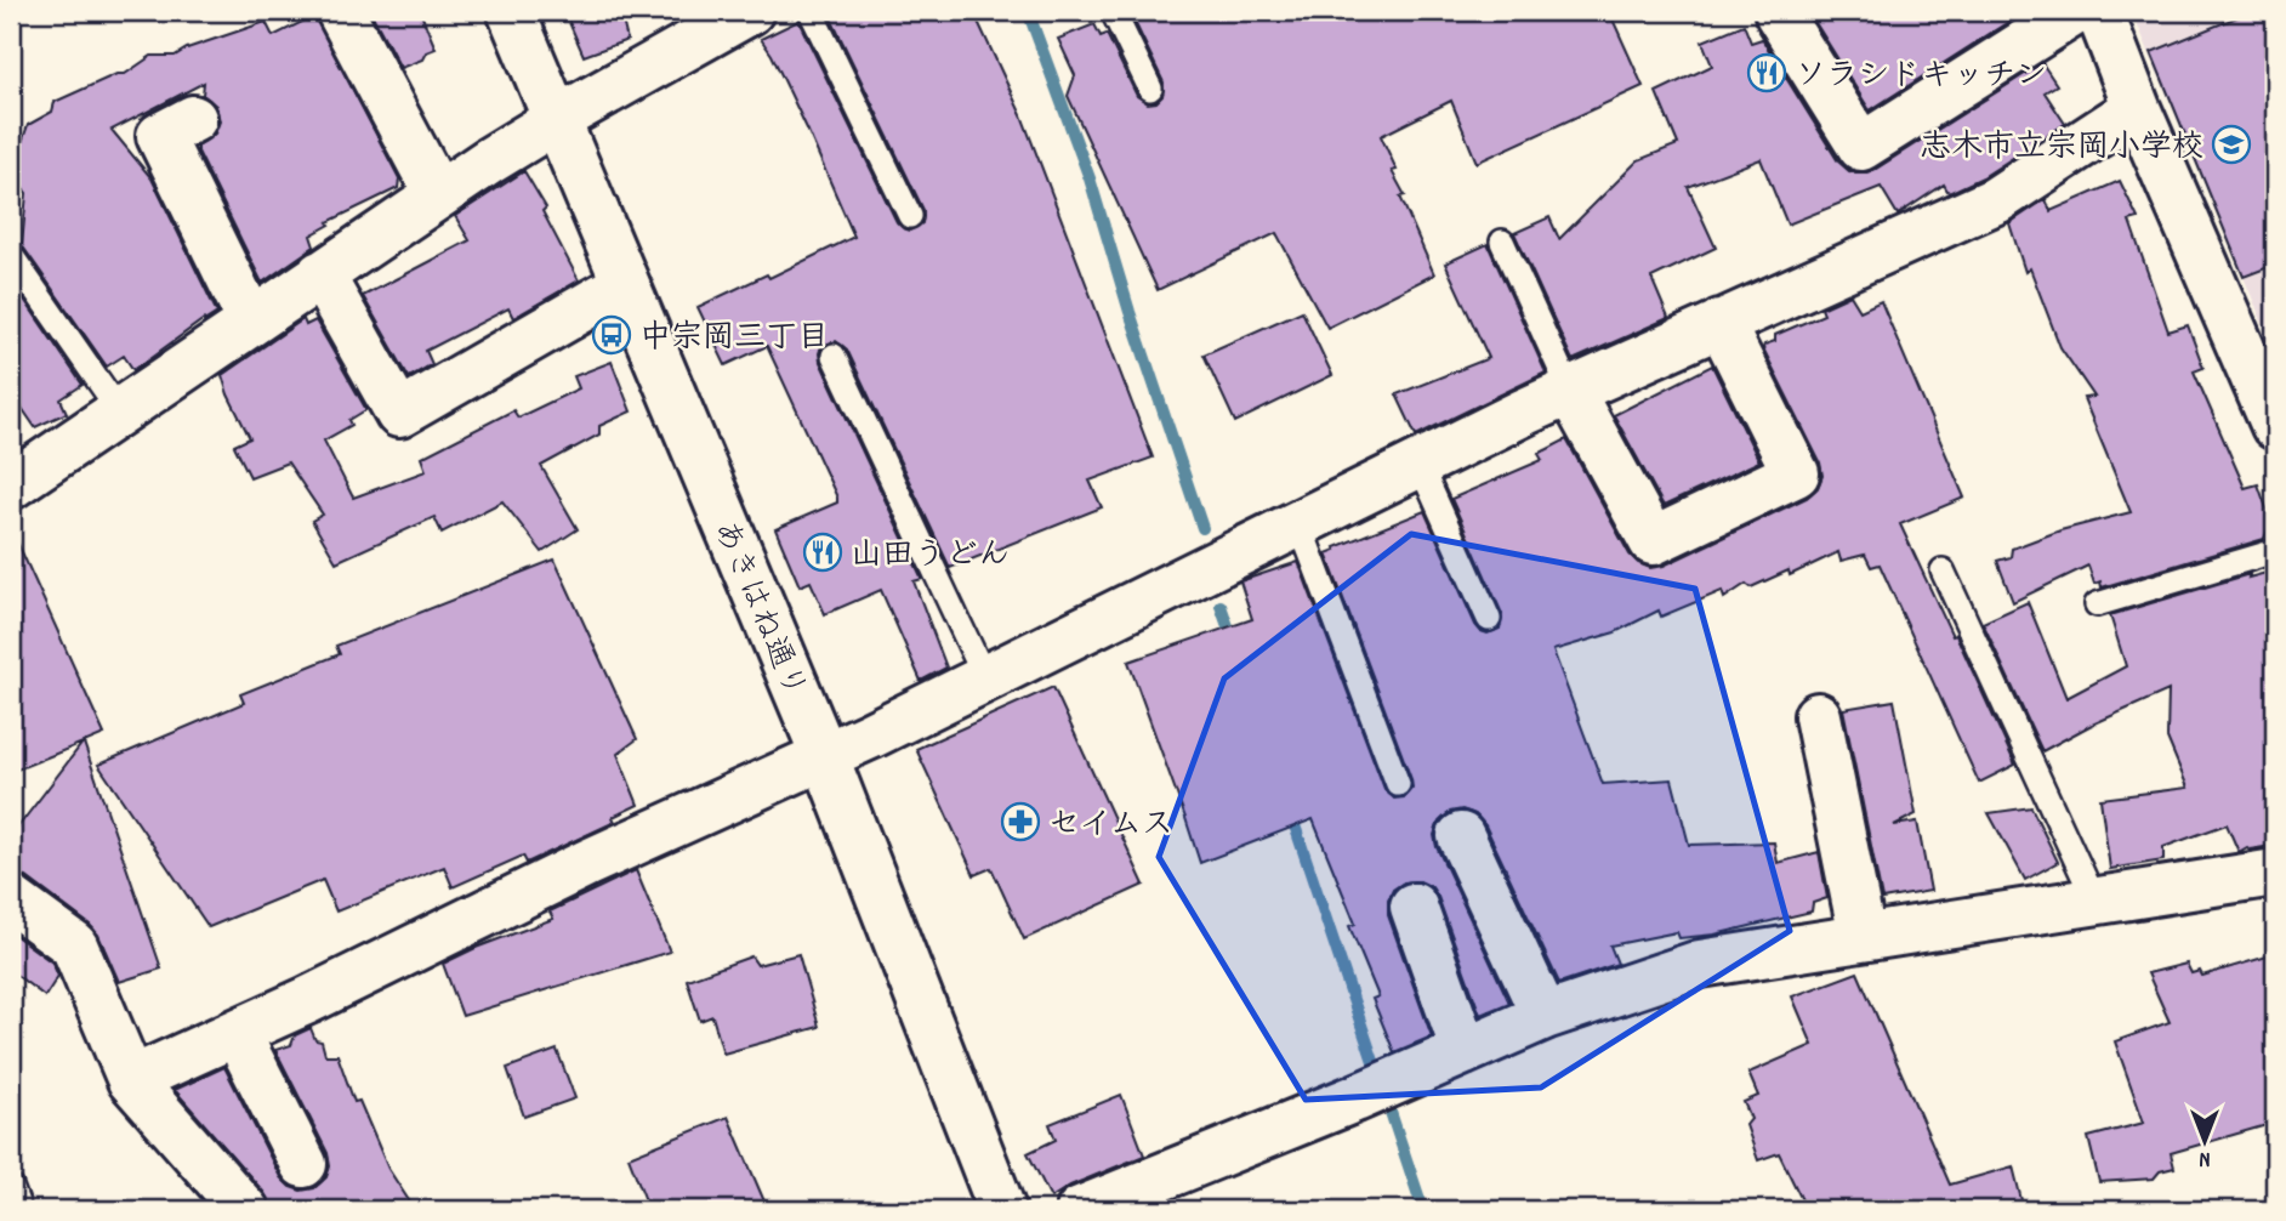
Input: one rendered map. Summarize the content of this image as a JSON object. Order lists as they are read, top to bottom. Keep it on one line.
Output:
{"streets":{"street":["あきはね通り"]},"places":{"restaurant":["ソラシドキッチン","山田うどん"],"school or university":["志木市立宗岡小学校"],"bus stop":["中宗岡三丁目"],"pharmacy":["セイムス"]},"north":"bottom"}
